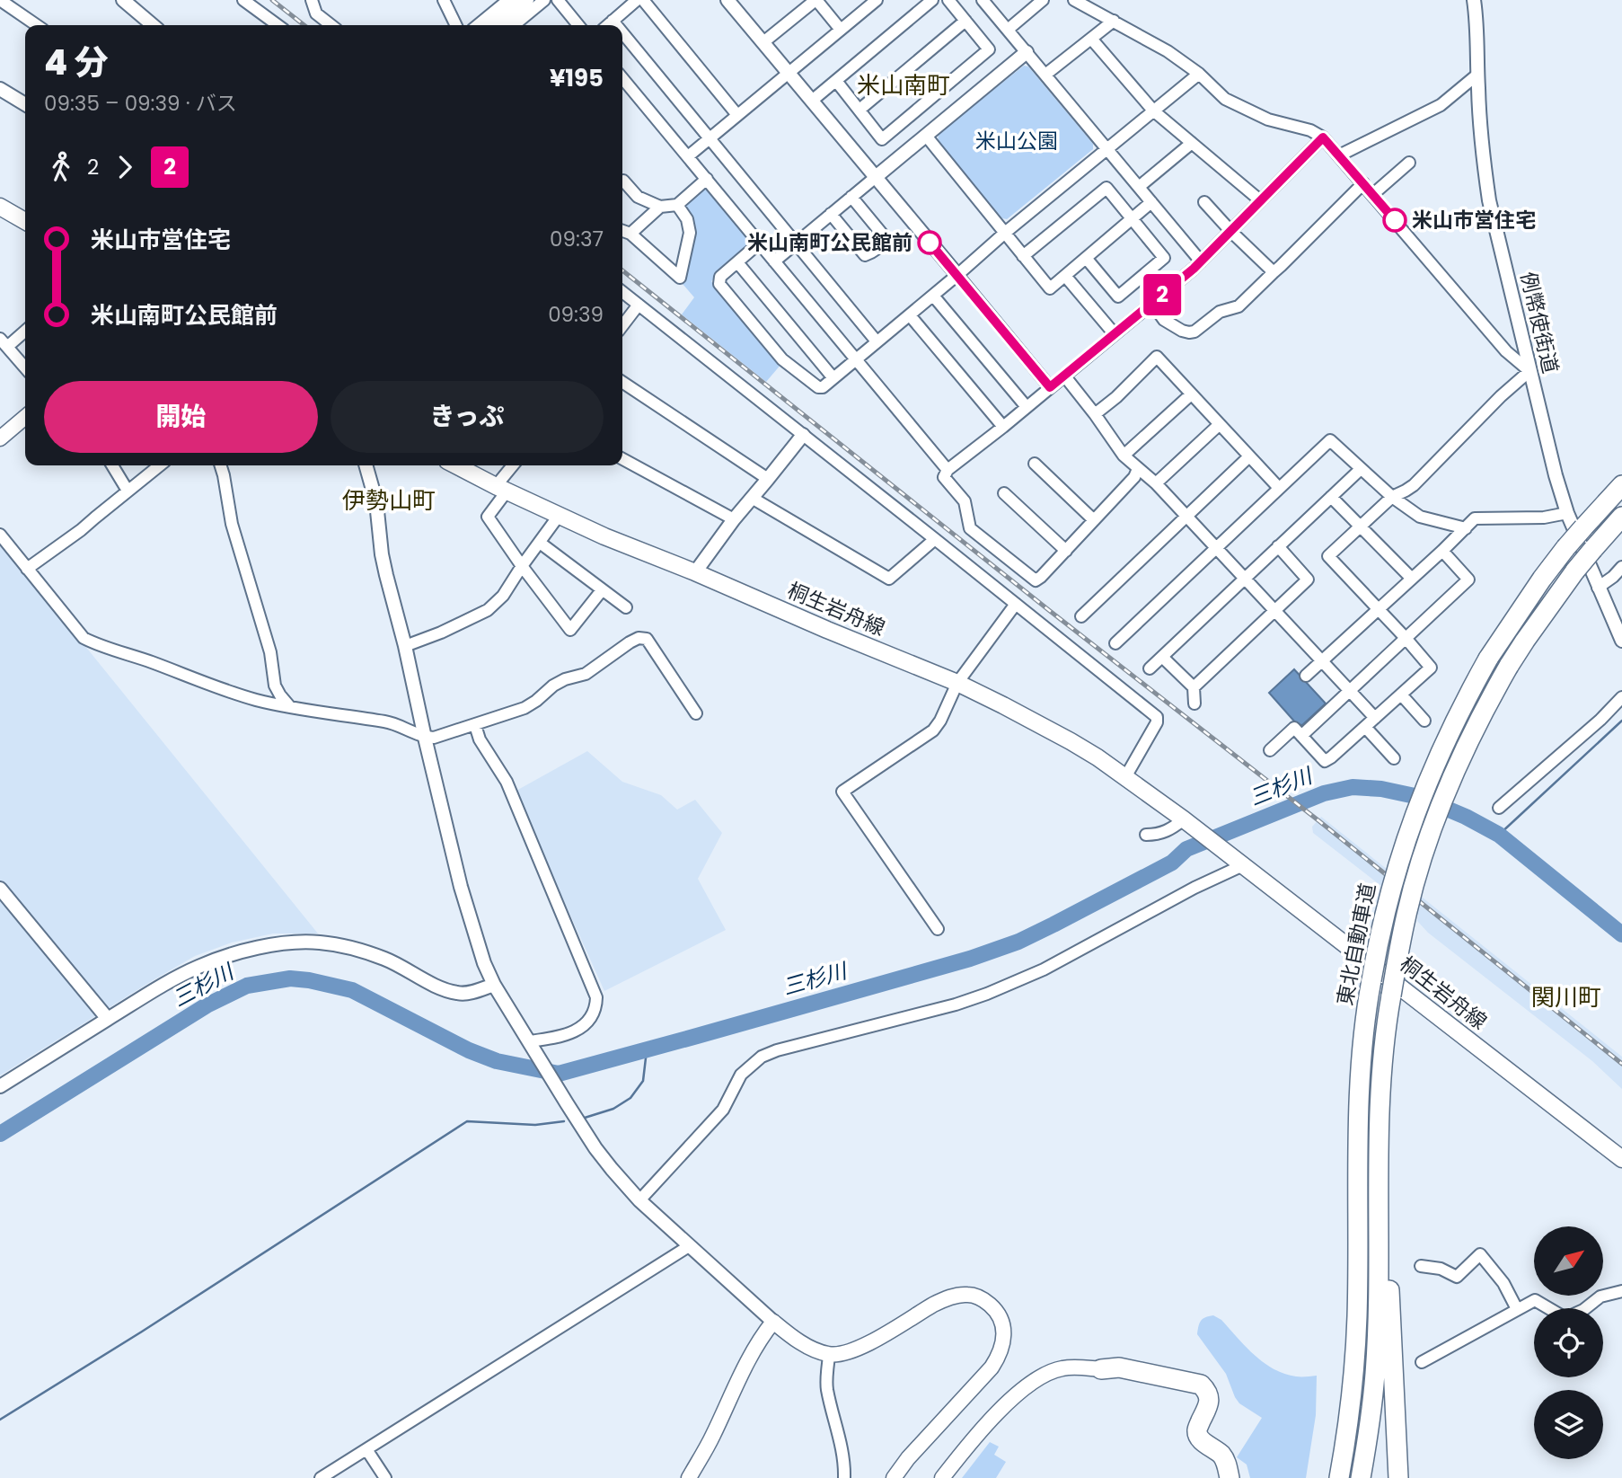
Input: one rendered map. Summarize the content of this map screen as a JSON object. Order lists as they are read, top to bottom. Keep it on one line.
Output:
{"streets":{"highway":["東北自動車道"],"main road":["桐生岩舟線"],"street":["例幣使街道"]},"districts":["米山南町","伊勢山町","関川町"],"water":["三杉川"],"parks":["米山公園"],"places":["米山市営住宅","米山南町公民館前"],"lines":["bus line 2"],"north":"top right","page":{"on_map":"2","heading":["4 分","09:35 – 09:39 · バス","¥195"],"legs":["2","2"],"list":[{"name":"米山市営住宅","value":"09:37"},{"name":"米山南町公民館前","value":"09:39"}],"buttons":["開始","きっぷ"]}}
